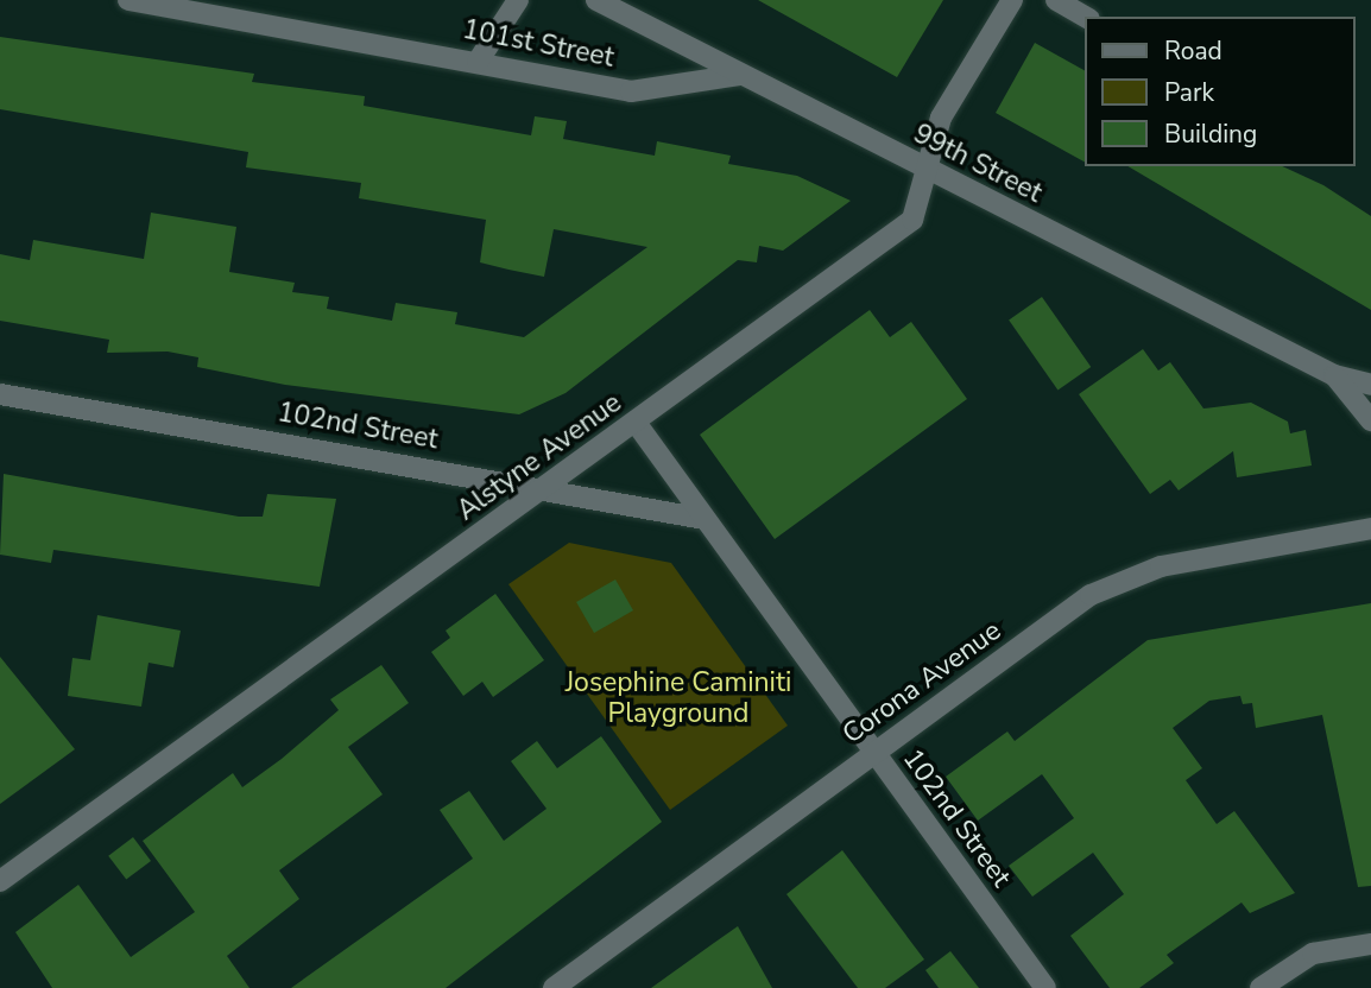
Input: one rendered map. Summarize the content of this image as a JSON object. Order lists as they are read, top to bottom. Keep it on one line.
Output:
{"streets":{"street":["101st Street","99th Street","102nd Street","Alstyne Avenue","Corona Avenue"]},"crossings":[["101st Street","99th Street"],["99th Street","Alstyne Avenue"],["102nd Street","Alstyne Avenue"],["102nd Street","Corona Avenue"]],"parks":["Josephine Caminiti Playground"],"legend":["Road","Park","Building"]}
